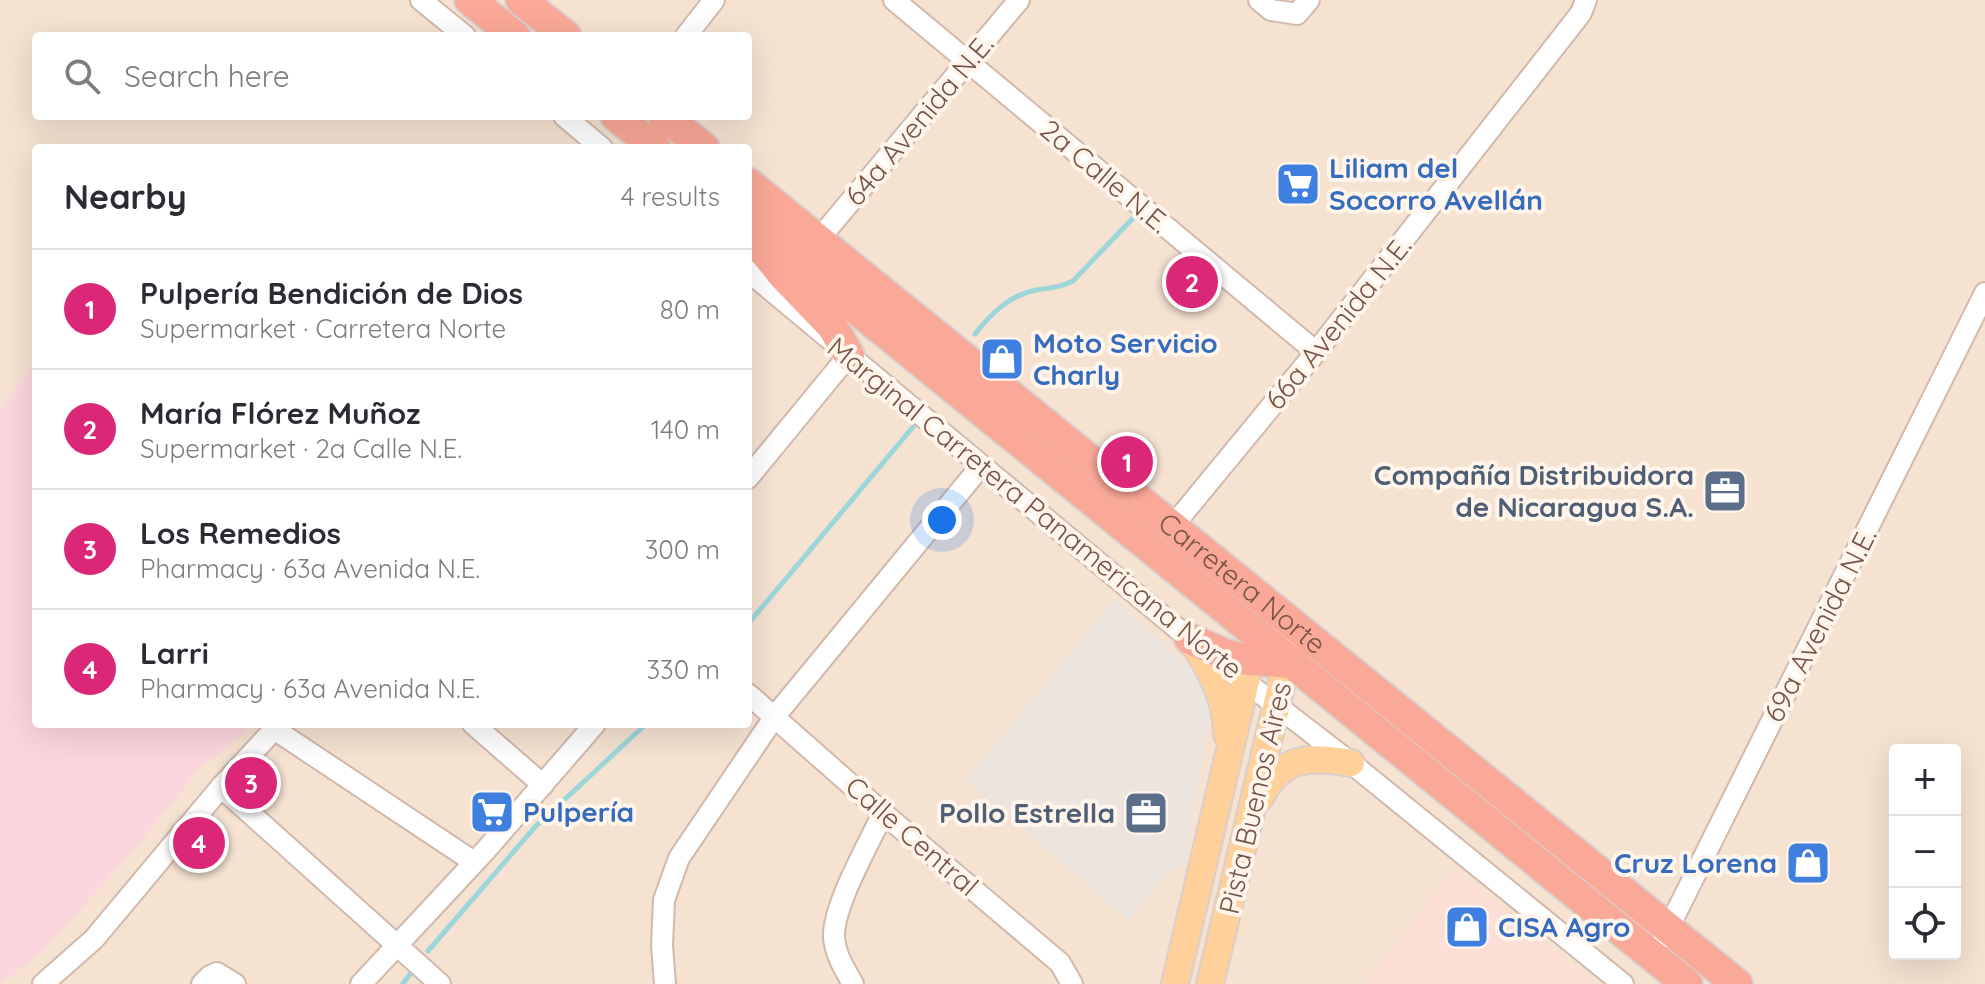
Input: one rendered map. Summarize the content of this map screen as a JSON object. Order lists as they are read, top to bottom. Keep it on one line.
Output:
{"streets":{"highway":["Carretera Norte"],"main road":["Pista Buenos Aires"],"street":["64a Avenida N.E.","2a Calle N.E.","66a Avenida N.E.","Marginal Carretera Panamericana Norte","69a Avenida N.E.","Calle Central"]},"crossings":[["64a Avenida N.E.","2a Calle N.E."],["64a Avenida N.E.","Carretera Norte"],["2a Calle N.E.","66a Avenida N.E."],["66a Avenida N.E.","Carretera Norte"],["Marginal Carretera Panamericana Norte","Pista Buenos Aires"],["Carretera Norte","69a Avenida N.E."],["Carretera Norte","Pista Buenos Aires"]],"places":{"supermarket":["Liliam del Socorro Avellán","Pulpería"],"shop":["Moto Servicio Charly","Cruz Lorena","CISA Agro"],"office":["Compañía Distribuidora de Nicaragua S.A.","Pollo Estrella"]},"page":{"search":"Search here","heading":["Nearby","4 results"],"list":[{"mark":"1","name":"Pulpería Bendición de Dios","note":"Supermarket · Carretera Norte","value":"80 m"},{"mark":"2","name":"María Flórez Muñoz","note":"Supermarket · 2a Calle N.E.","value":"140 m"},{"mark":"3","name":"Los Remedios","note":"Pharmacy · 63a Avenida N.E.","value":"300 m"},{"mark":"4","name":"Larri","note":"Pharmacy · 63a Avenida N.E.","value":"330 m"}],"pins":["2","1","3","4"],"map_buttons":["+","−"]}}
